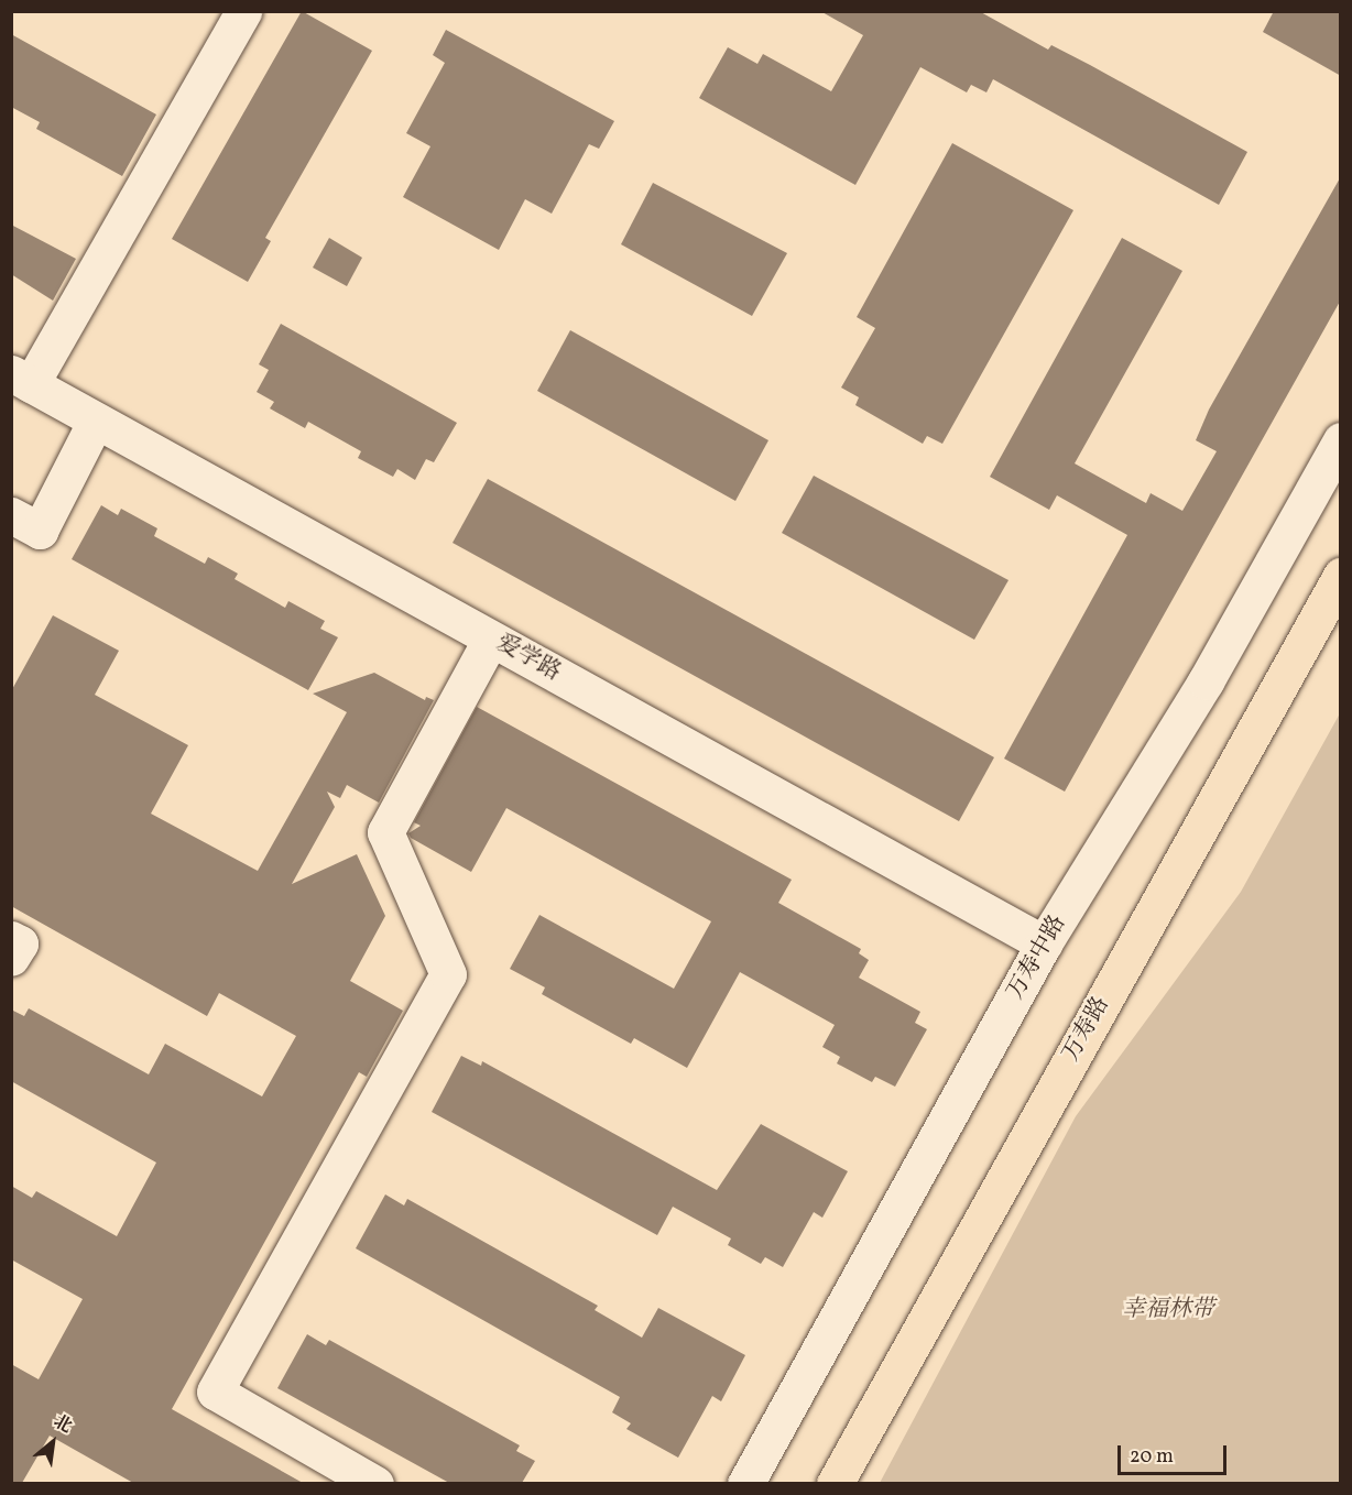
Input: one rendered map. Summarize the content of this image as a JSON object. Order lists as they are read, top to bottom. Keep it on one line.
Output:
{"streets":{"main road":["万寿路"],"street":["爱学路","万寿中路"]},"crossings":[["爱学路","万寿中路"]],"parks":["幸福林带"],"scale_bar":"20 m","north":"top right"}
